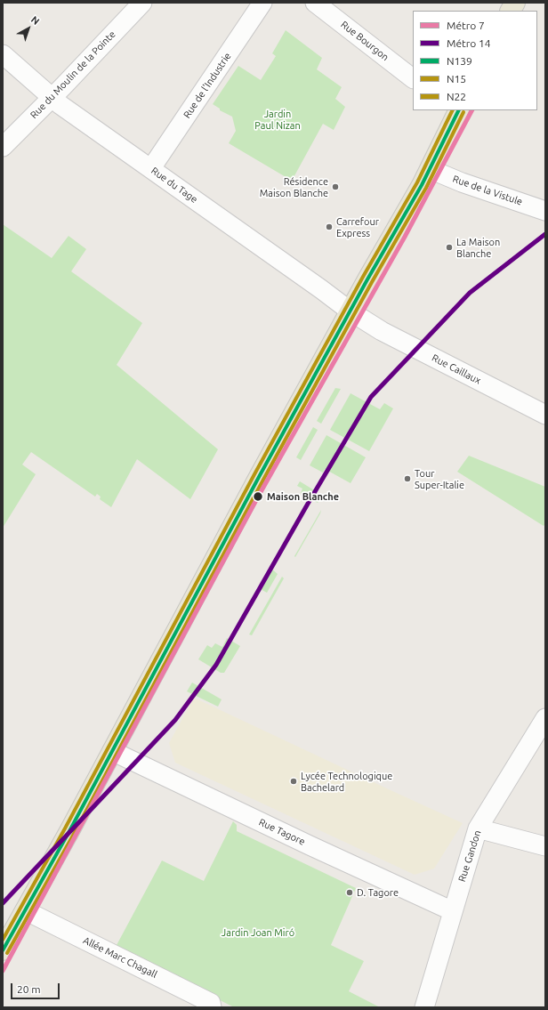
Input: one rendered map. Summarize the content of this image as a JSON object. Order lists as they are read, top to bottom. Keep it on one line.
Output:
{"streets":{"street":["Rue Bourgon","Rue du Moulin de la Pointe","Rue de l'Industrie","Rue du Tage","Rue de la Vistule","Rue Caillaux","Rue Tagore","Rue Gandon","Allée Marc Chagall"]},"crossings":[["Rue du Moulin de la Pointe","Rue du Tage"],["Rue de l'Industrie","Rue du Tage"],["Rue du Tage","Rue Caillaux"],["Rue Tagore","Rue Gandon"]],"parks":["Jardin Paul Nizan","Jardin Joan Miró"],"places":["Résidence Maison Blanche","Carrefour Express","La Maison Blanche","Tour Super-Italie","Maison Blanche","Lycée Technologique Bachelard","D. Tagore"],"lines":["metro line 7","transit line N139","transit line N22","transit line N15","metro line 14"],"legend":["Métro 7","Métro 14","N139","N15","N22"],"scale_bar":"20 m","north":"top right"}
